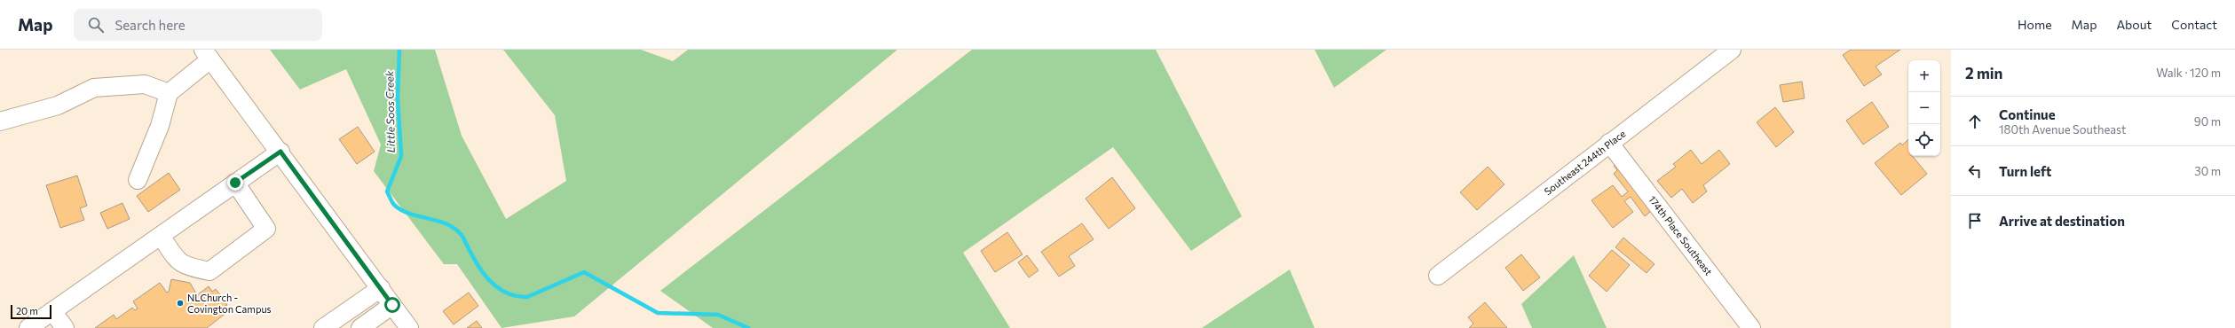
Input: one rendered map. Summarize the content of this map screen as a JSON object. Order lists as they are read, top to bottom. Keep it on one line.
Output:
{"streets":{"street":["Southeast 244th Place","174th Place Southeast"]},"crossings":[["Southeast 244th Place","174th Place Southeast"]],"water":["Little Soos Creek"],"places":["NLChurch - Covington Campus"],"scale_bar":"20 m","page":{"header":"Map","search":"Search here","nav":["Home","Map","About","Contact"],"heading":["2 min","Walk · 120 m"],"map_buttons":["+","−"],"list":[["Continue","180th Avenue Southeast","90 m"],["Turn left","30 m"],"Arrive at destination"],"scale":"20 m"}}
